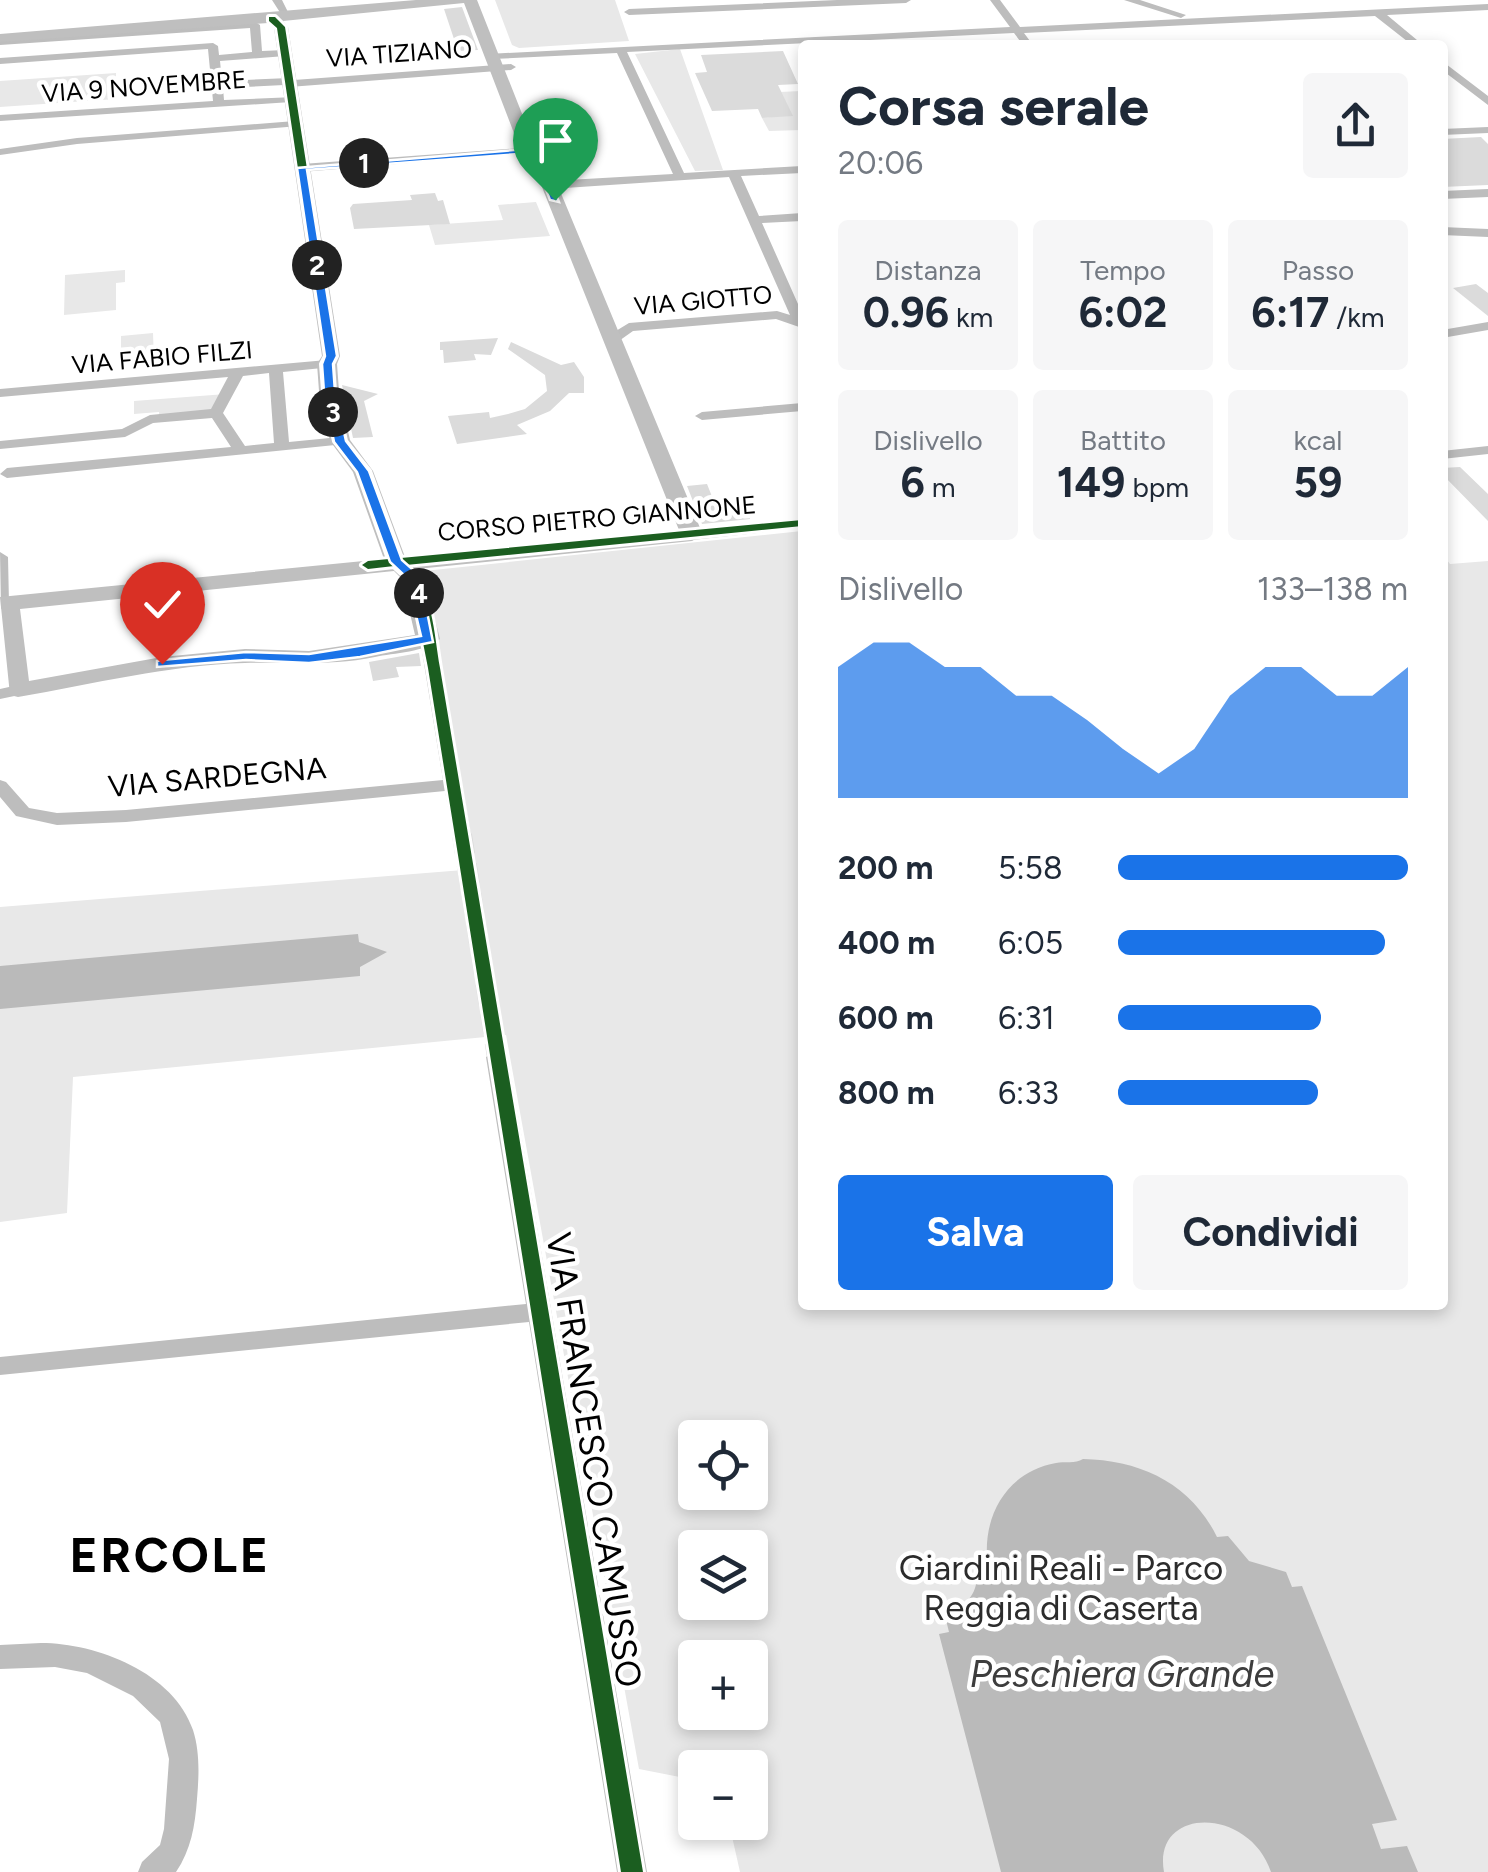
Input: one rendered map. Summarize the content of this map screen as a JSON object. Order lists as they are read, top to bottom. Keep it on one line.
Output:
{"streets":{"street":["VIA TIZIANO","VIA 9 NOVEMBRE","VIA GIOTTO","VIA FABIO FILZI","CORSO PIETRO GIANNONE","VIA SARDEGNA","VIA FRANCESCO CAMUSSO"]},"crossings":[["VIA TIZIANO","VIA 9 NOVEMBRE"]],"districts":["ERCOLE"],"water":["Peschiera Grande"],"parks":["Giardini Reali - Parco Reggia di Caserta"],"page":{"heading":["Corsa serale","20:06"],"pins":["1","2","3","4"],"stats":[["Distanza","0.96 km"],["Tempo","6:02"],["Passo","6:17 /km"],["Dislivello","6 m"],["Battito","149 bpm"],["kcal","59"]],"chart":["Dislivello","133–138 m"],"list":[{"name":"200 m","note":"5:58"},{"name":"400 m","note":"6:05"},{"name":"600 m","note":"6:31"},{"name":"800 m","note":"6:33"}],"buttons":["Salva","Condividi"],"map_buttons":["+","−"]}}
